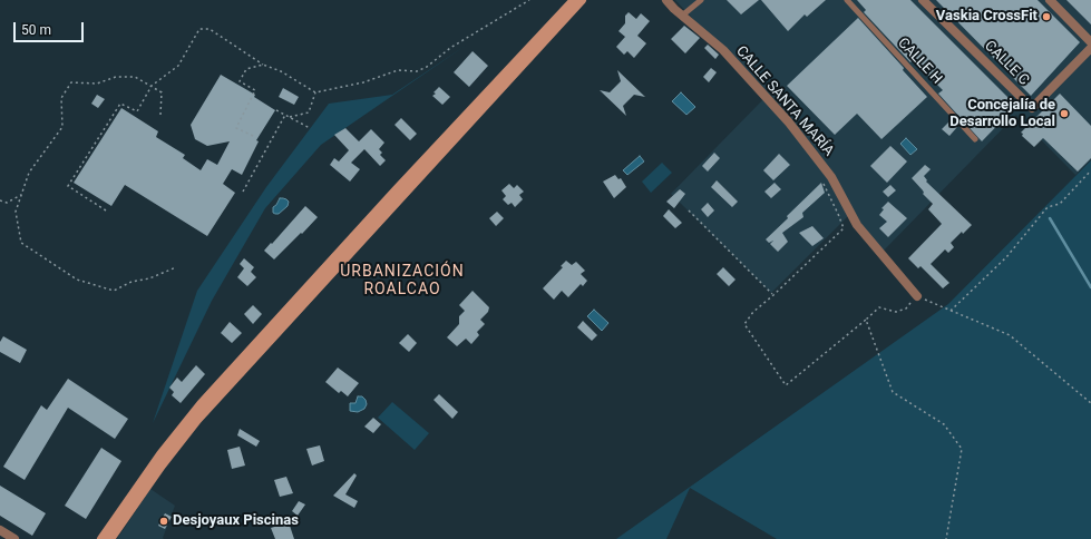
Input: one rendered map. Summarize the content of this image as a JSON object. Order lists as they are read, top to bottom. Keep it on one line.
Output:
{"streets":{"street":["CALLE C","CALLE SANTA MARÍA"],"lane":["CALLE H"]},"districts":["URBANIZACIÓN ROALCAO"],"places":["Vaskia CrossFit","Concejalía de Desarrollo Local","Desjoyaux Piscinas"],"scale_bar":"50 m"}
